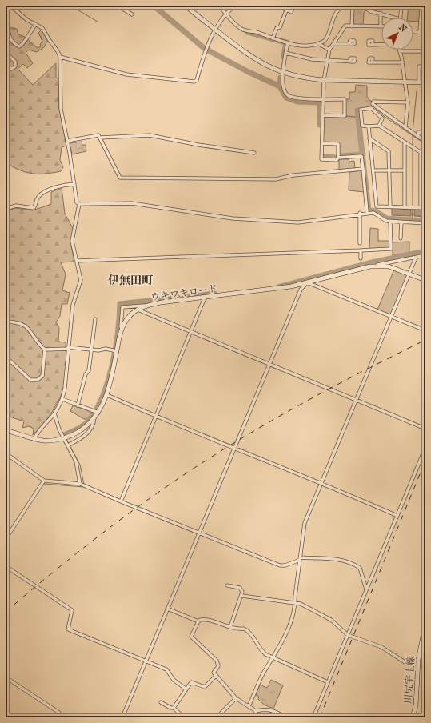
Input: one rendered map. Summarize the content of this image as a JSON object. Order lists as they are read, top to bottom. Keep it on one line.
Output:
{"streets":{"street":["ウキウキロード","川尻宇土線"]},"districts":["伊無田町"],"north":"top right"}
